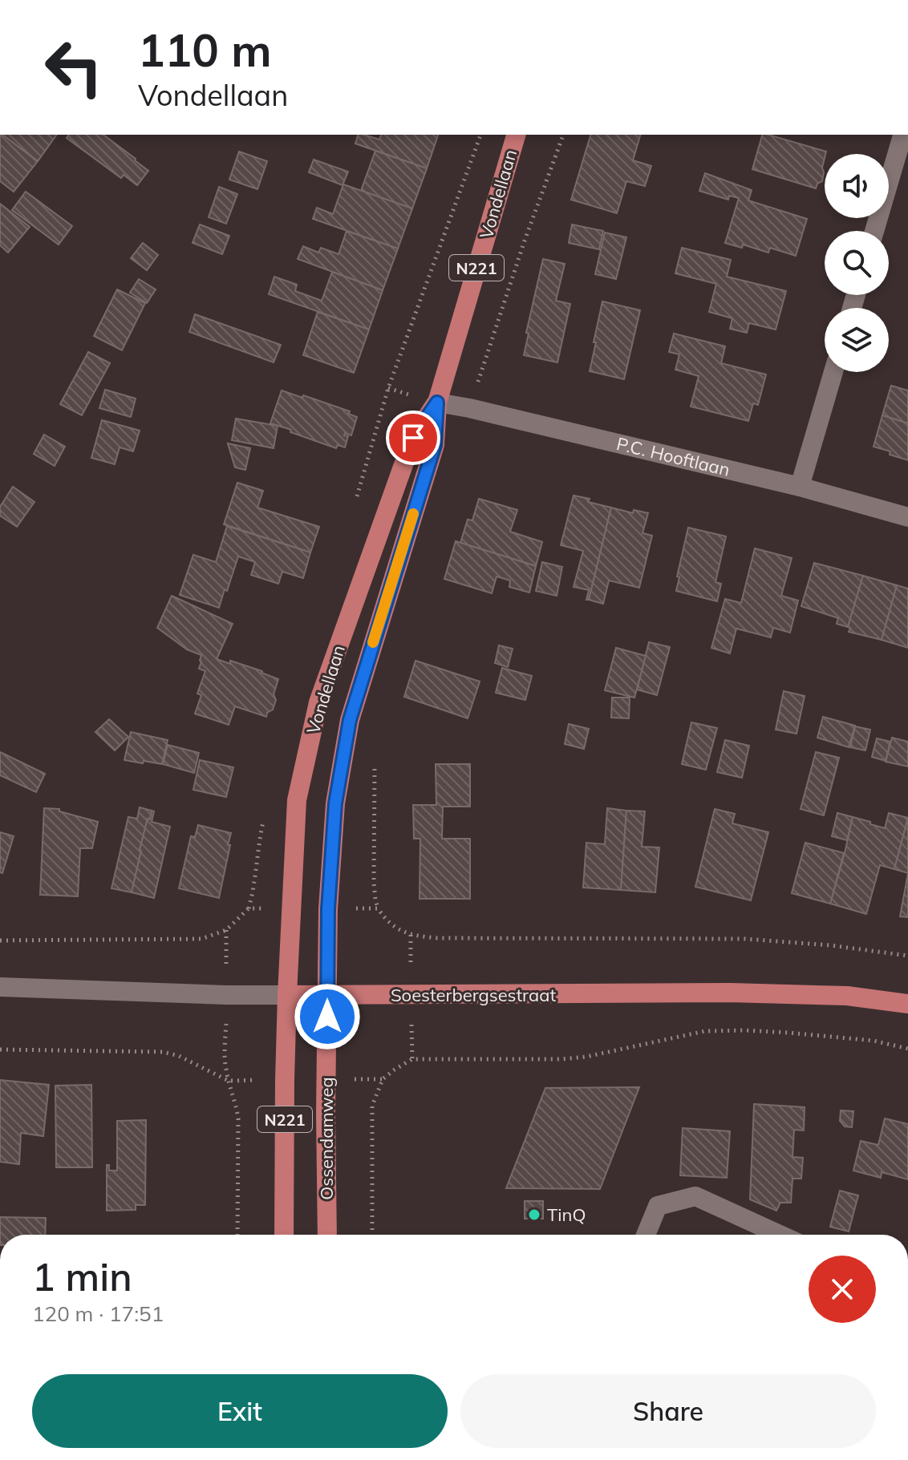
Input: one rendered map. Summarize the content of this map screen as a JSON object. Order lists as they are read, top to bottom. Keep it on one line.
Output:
{"streets":{"main road":["Vondellaan","N221","Soesterbergsestraat","Ossendamweg"],"street":["P.C. Hooftlaan"]},"crossings":[["Vondellaan","N221"],["Vondellaan","P.C. Hooftlaan"],["Vondellaan","Soesterbergsestraat"],["Vondellaan","Ossendamweg"],["N221","Soesterbergsestraat"],["Soesterbergsestraat","Ossendamweg"]],"places":["TinQ"],"page":{"turn":["110 m","Vondellaan"],"heading":["1 min","120 m · 17:51"],"buttons":["Exit","Share"]}}
